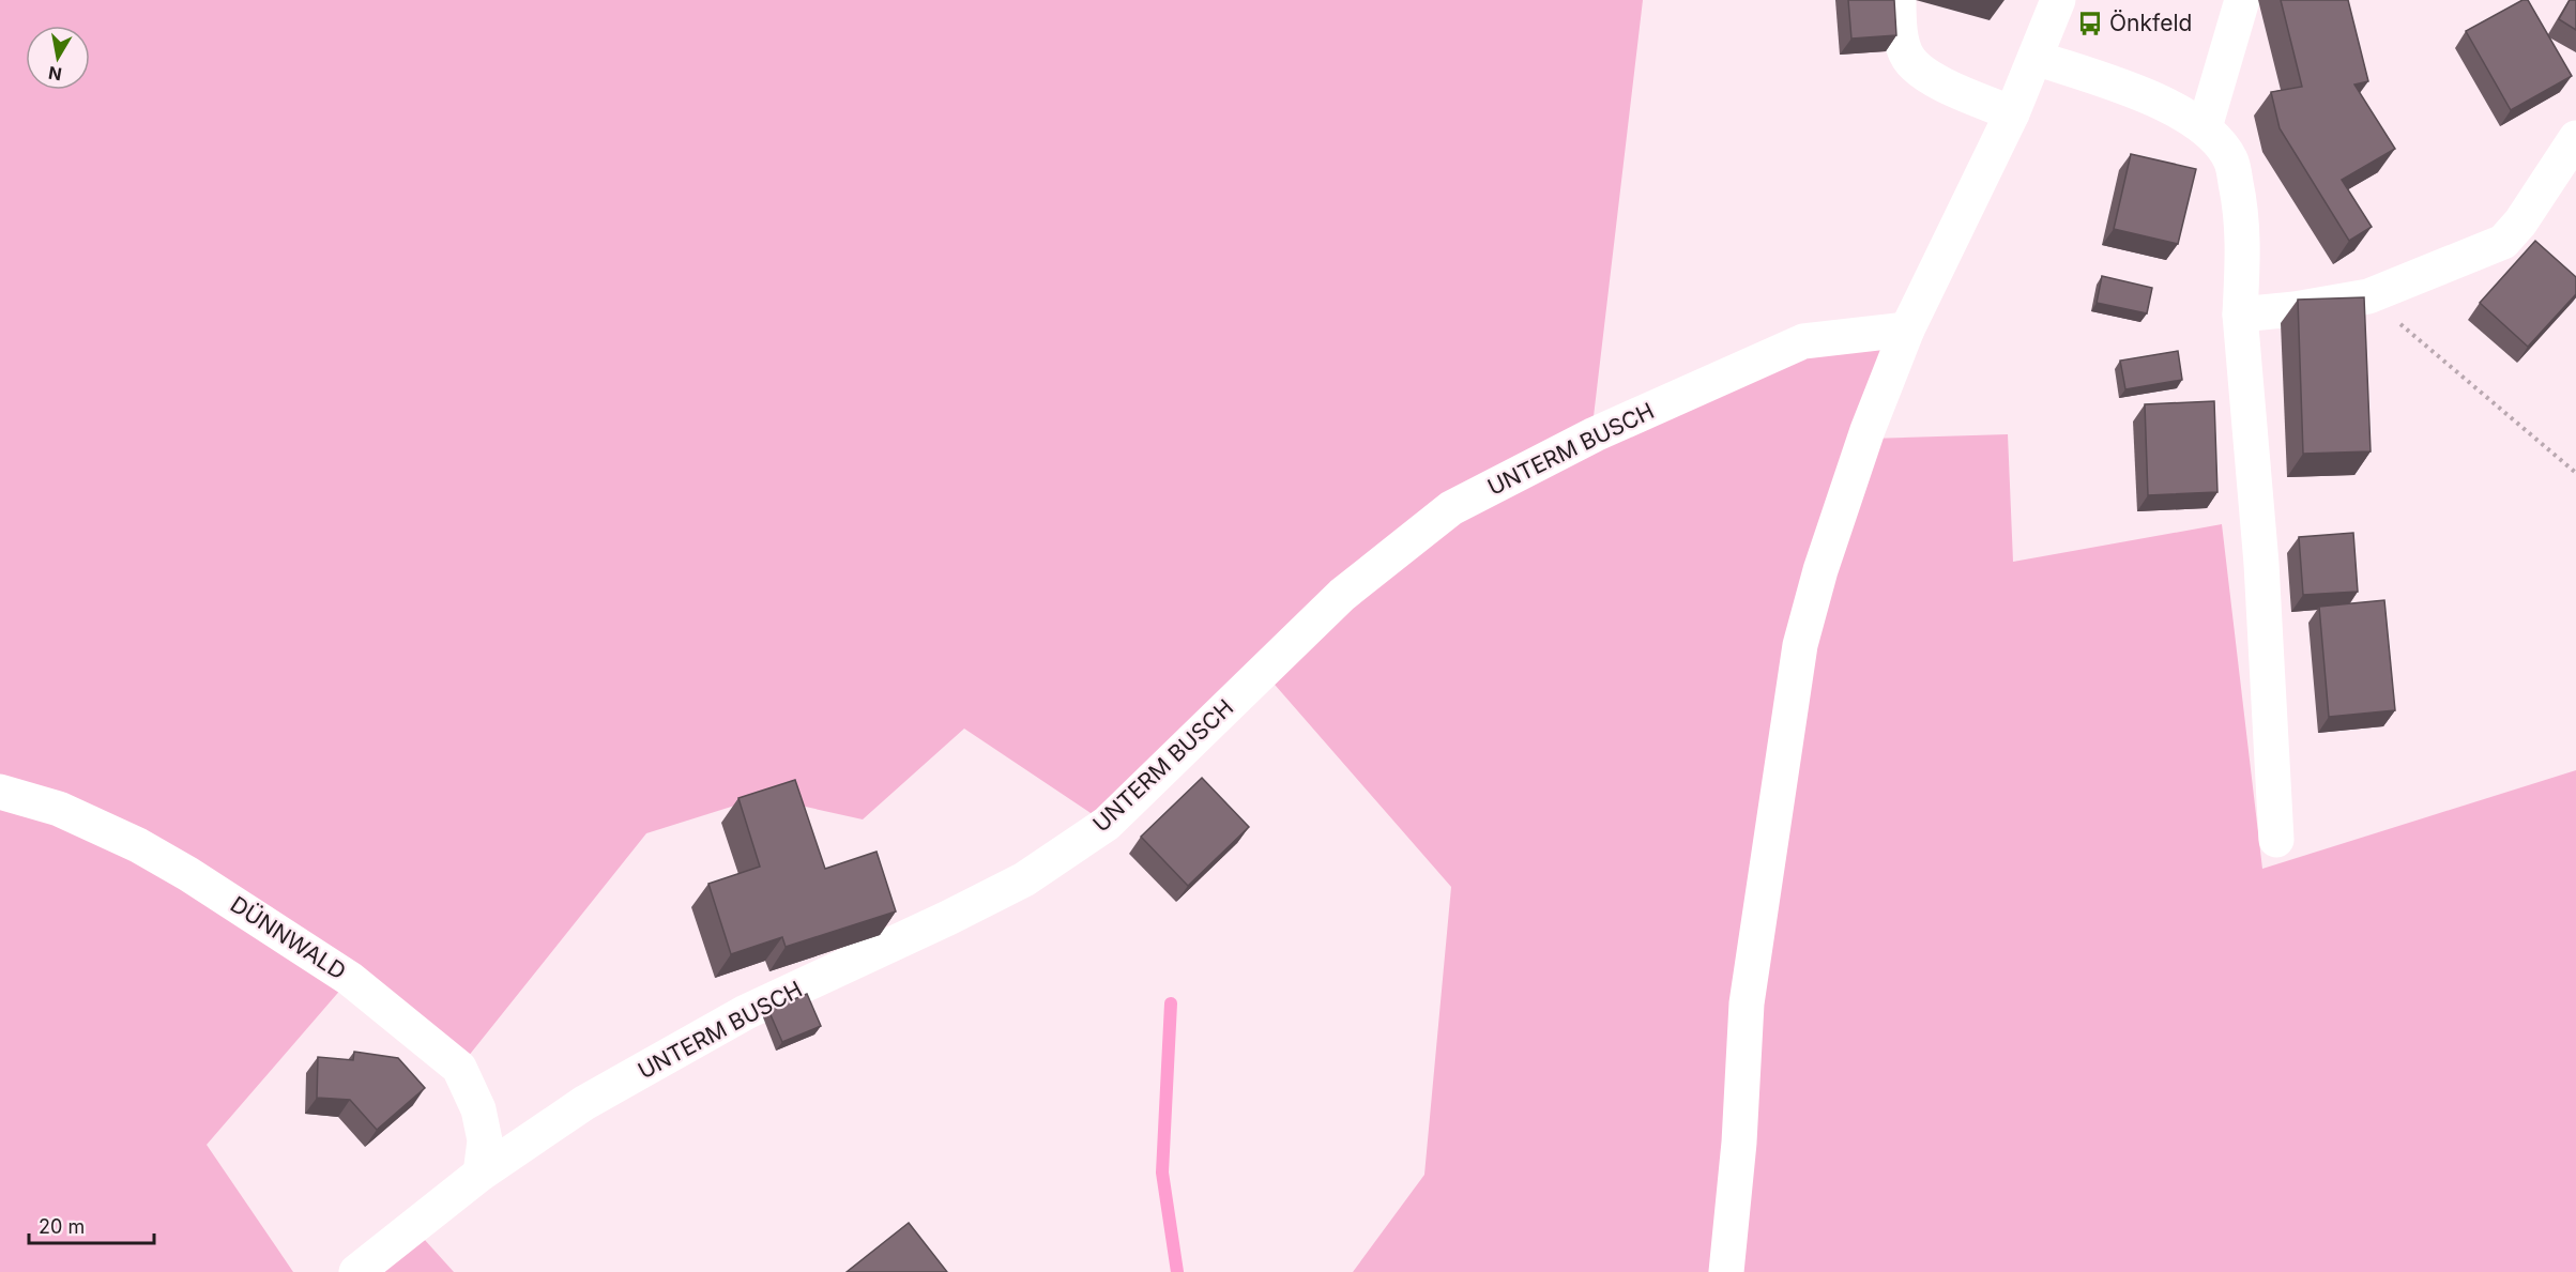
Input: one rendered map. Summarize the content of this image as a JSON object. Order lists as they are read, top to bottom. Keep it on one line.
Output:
{"streets":{"street":["UNTERM BUSCH","DÜNNWALD"]},"crossings":[["UNTERM BUSCH","DÜNNWALD"]],"places":{"bus stop":["Önkfeld"]},"scale_bar":"20 m","north":"bottom"}
